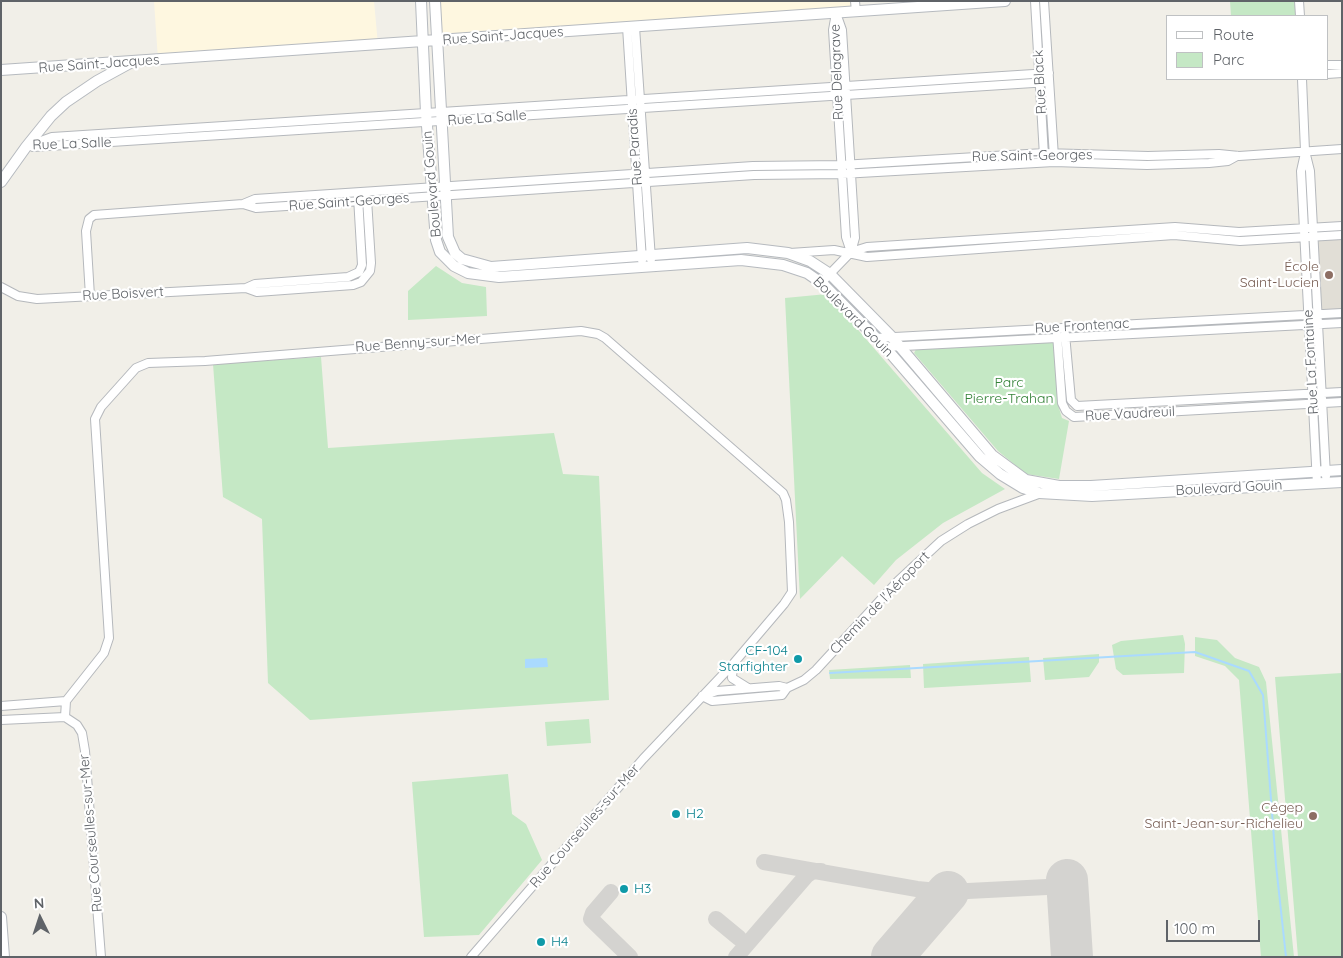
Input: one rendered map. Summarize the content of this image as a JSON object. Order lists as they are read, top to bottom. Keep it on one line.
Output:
{"streets":{"street":["Rue Saint-Jacques","Rue Delagrave","Rue Black","Rue La Salle","Rue Paradis","Rue Saint-Georges","Boulevard Gouin","Rue Boisvert","Rue Frontenac","Rue Benny-sur-Mer","Rue La Fontaine","Rue Vaudreuil","Chemin de l'Aéroport","Rue Courseulles-sur-Mer"]},"crossings":[["Rue Saint-Jacques","Rue Delagrave"],["Rue Saint-Jacques","Rue Paradis"],["Rue Saint-Jacques","Boulevard Gouin"],["Rue Delagrave","Rue La Salle"],["Rue Delagrave","Rue Saint-Georges"],["Rue Black","Rue La Salle"],["Rue Black","Rue Saint-Georges"],["Rue La Salle","Rue Paradis"],["Rue La Salle","Boulevard Gouin"],["Rue Paradis","Rue Saint-Georges"],["Rue Paradis","Boulevard Gouin"],["Rue Saint-Georges","Boulevard Gouin"],["Rue Saint-Georges","Rue Boisvert"],["Rue Saint-Georges","Rue La Fontaine"],["Boulevard Gouin","Rue Frontenac"],["Boulevard Gouin","Rue La Fontaine"],["Boulevard Gouin","Chemin de l'Aéroport"],["Rue Frontenac","Rue La Fontaine"],["Rue Frontenac","Rue Vaudreuil"],["Rue Benny-sur-Mer","Chemin de l'Aéroport"],["Rue Benny-sur-Mer","Rue Courseulles-sur-Mer"],["Rue La Fontaine","Rue Vaudreuil"],["Chemin de l'Aéroport","Rue Courseulles-sur-Mer"]],"parks":["Parc Pierre-Trahan"],"places":["École Saint-Lucien","CF-104 Starfighter","H2","Cégep Saint-Jean-sur-Richelieu","H3","H4"],"legend":["Route","Parc"],"scale_bar":"100 m","north":"top"}
